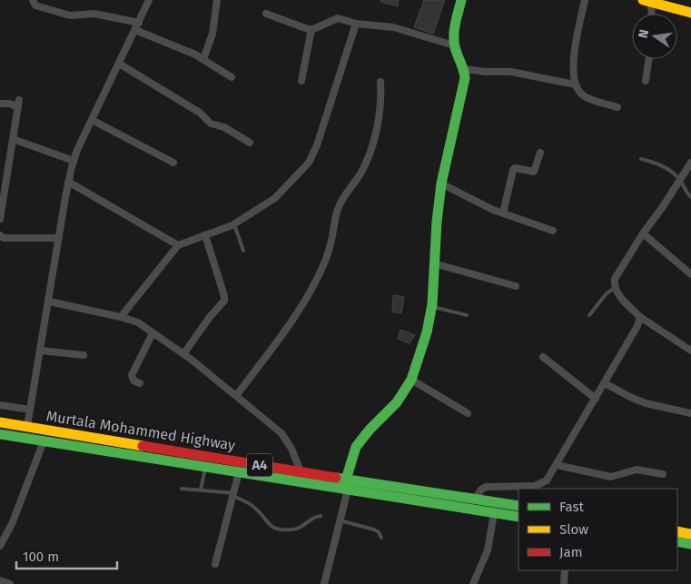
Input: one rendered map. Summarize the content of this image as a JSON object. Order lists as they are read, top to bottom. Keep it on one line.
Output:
{"streets":{"main road":["Murtala Mohammed Highway","A4"]},"legend":["Fast","Slow","Jam"],"scale_bar":"100 m","north":"left"}
